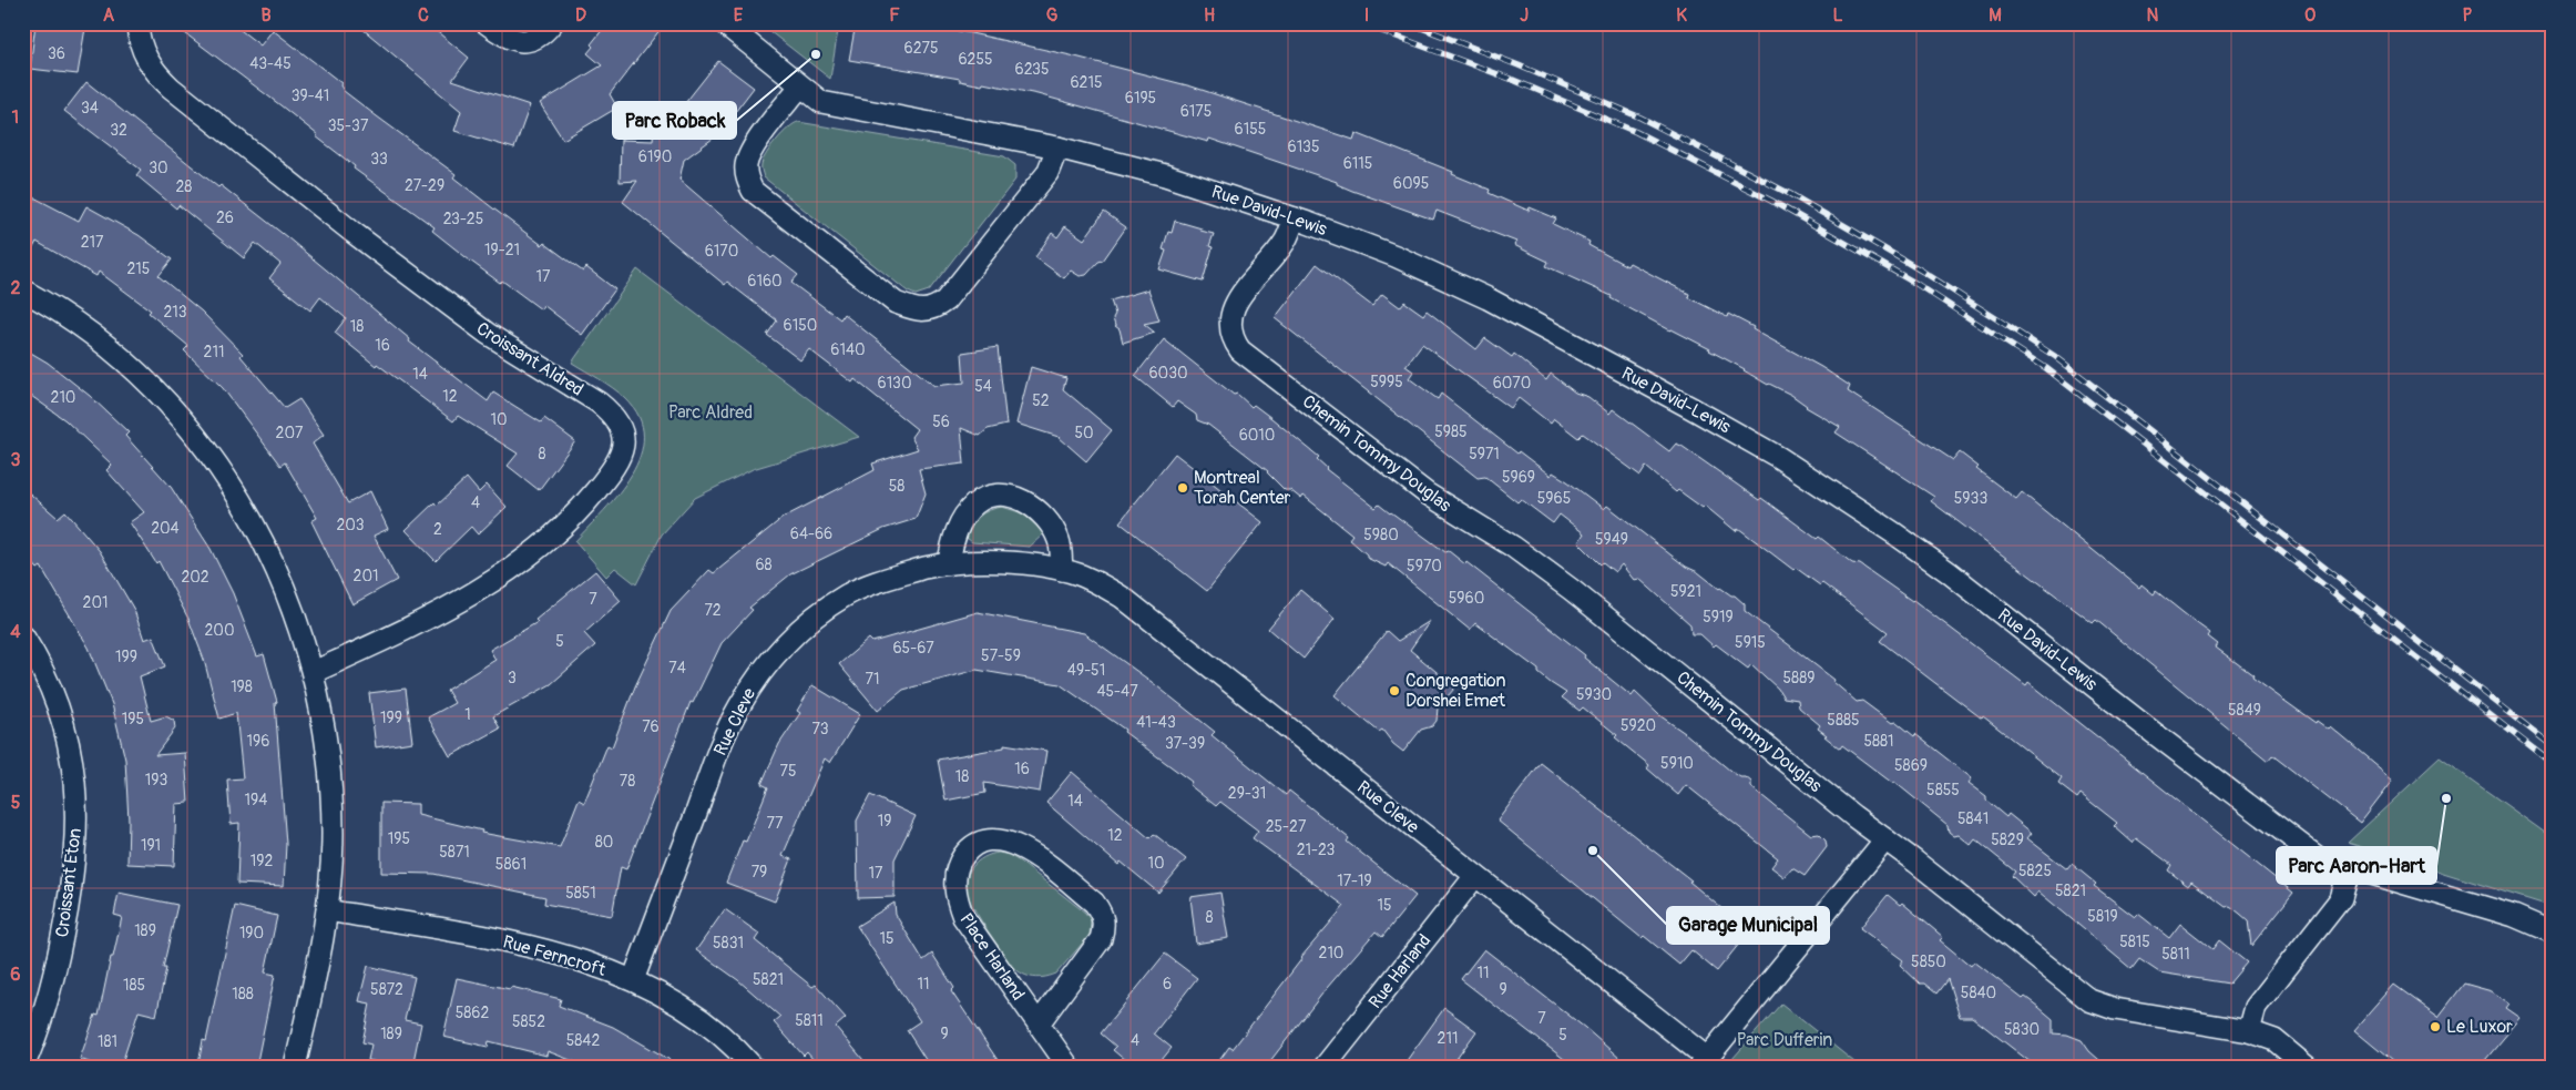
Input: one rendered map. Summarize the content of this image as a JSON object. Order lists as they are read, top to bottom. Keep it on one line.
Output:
{"streets":{"street":["Rue David-Lewis","Croissant Aldred","Chemin Tommy Douglas","Rue Cleve","Croissant Eton","Rue Ferncroft","Place Harland","Rue Harland"]},"crossings":[["Rue David-Lewis","Chemin Tommy Douglas"],["Rue Cleve","Rue Ferncroft"],["Rue Cleve","Rue Harland"]],"parks":["Parc Aldred","Parc Dufferin"],"places":["Parc Roback","Montreal Torah Center","Congregation Dorshei Emet","Parc Aaron-Hart","Garage Municipal","Le Luxor"],"house_numbers":["6275","36","6255","43-45","6235","6215","39-41","6195","34","6175","35-37","6155","32","6135","6190","33","6115","30","6095","27-29","28","26","23-25","217","19-21","6170","215","17","6160","213","6150","18","16","6140","211","6030","14","5995","6130","6070","54","12","210","52","10","56","5985","207","50","6010","8","5971","5969","58","5965","5933","4","203","204","2","64-66","5980","5949","68","5970","201","202","5921","5960","7","201","72","5919","200","5","5915","65-67","57-59","199","74","49-51","3","5889","71","198","45-47","5930","5849","1","199","195","5885","41-43","5920","76","73","196","5881","37-39","5910","5869","16","75","18","193","78","5855","29-31","194","14","5841","19","77","25-27","12","195","5829","80","191","21-23","5871","192","10","5861","5825","79","17","17-19","5821","5851","15","5819","8","189","190","15","5815","5831","210","5811","5850","11","5821","11","6","185","5872","9","5840","188","5862","7","5811","5852","5830","189","9","5","211","5842","4","181"],"grid":{"columns":["A","B","C","D","E","F","G","H","I","J","K","L","M","N","O","P"],"rows":["1","2","3","4","5","6"]}}
